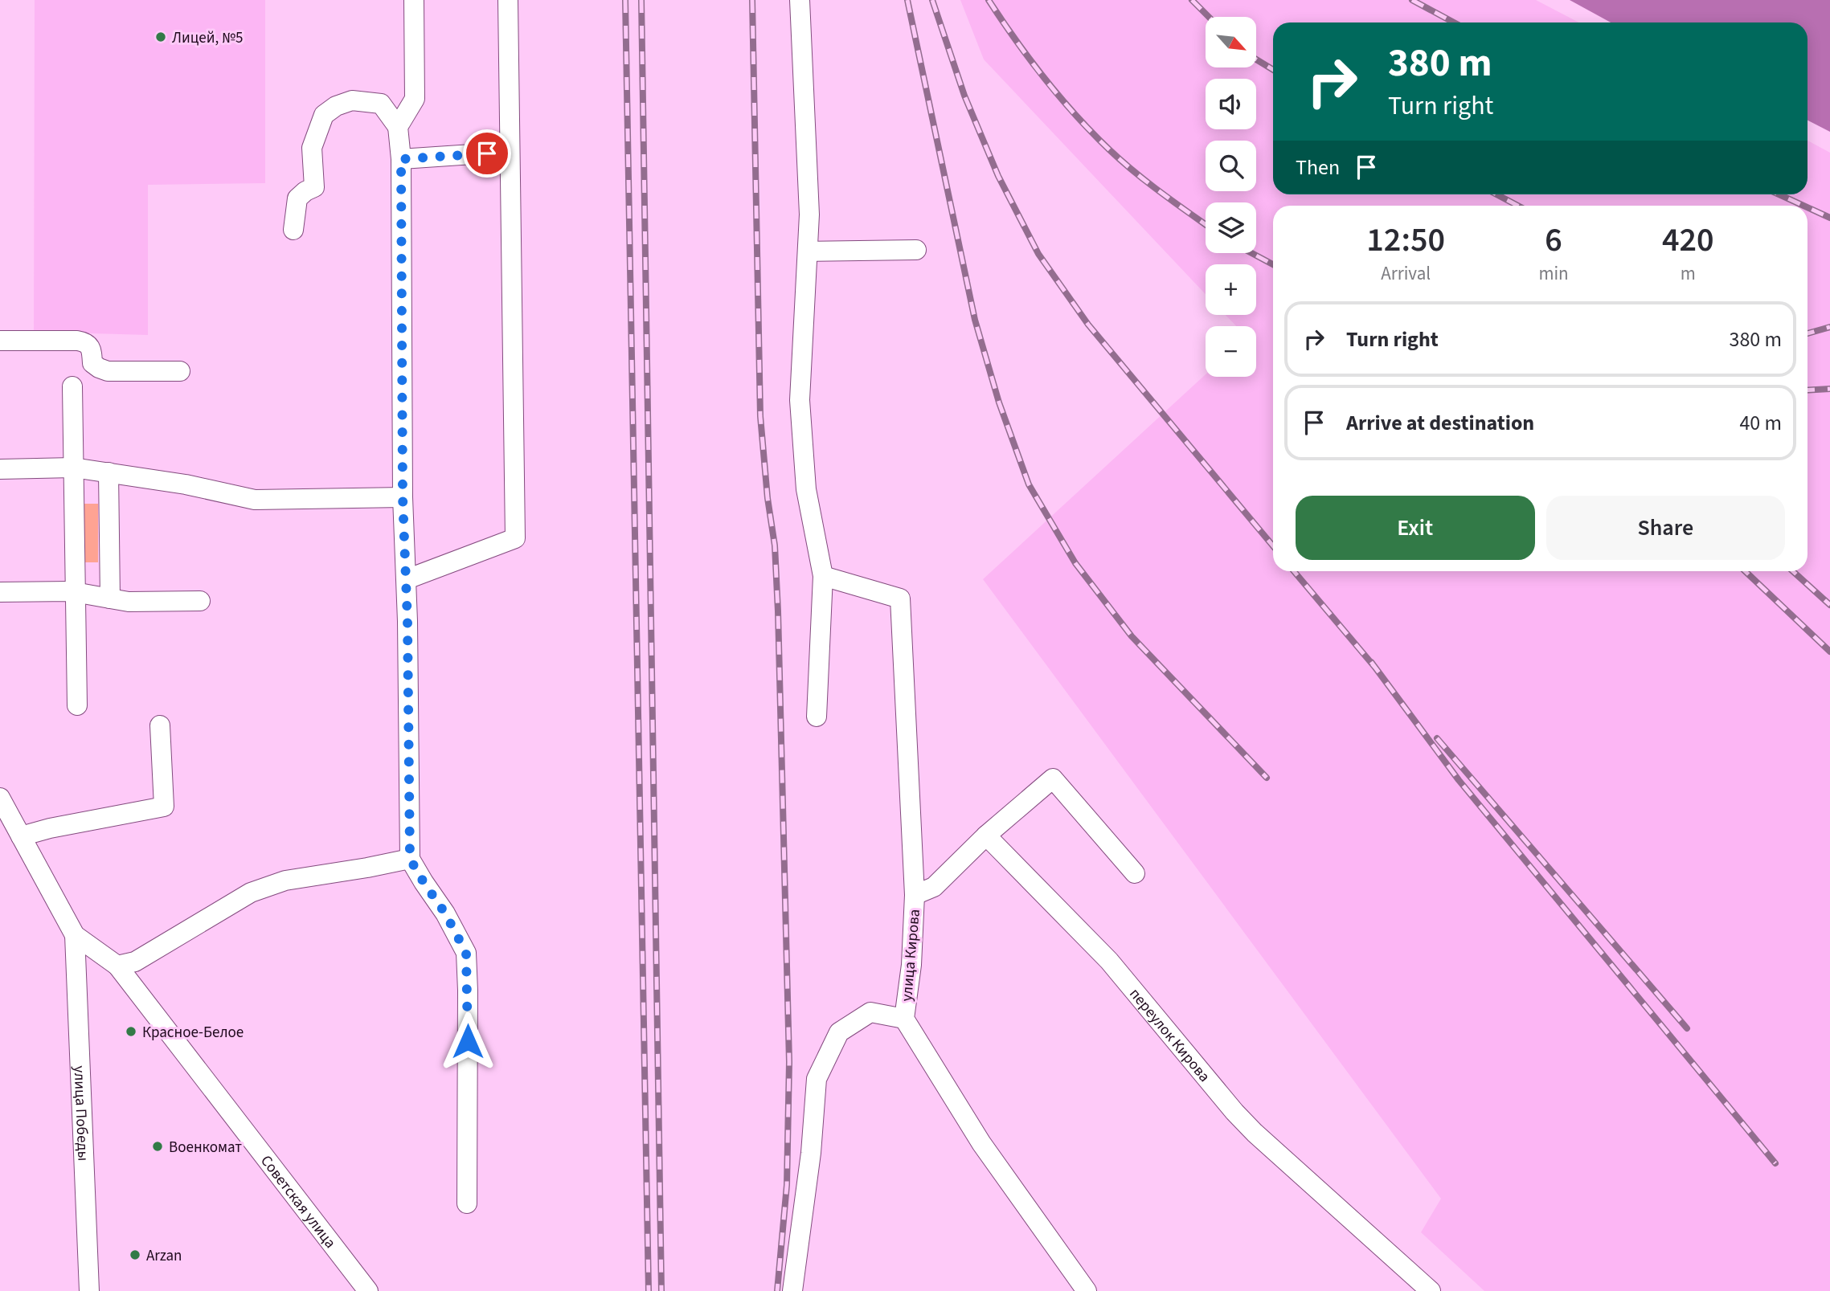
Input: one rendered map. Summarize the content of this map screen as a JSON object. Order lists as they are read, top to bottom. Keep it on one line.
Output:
{"streets":{"street":["улица Кирова","переулок Кирова","улица Победы","Советская улица"]},"crossings":[["улица Победы","Советская улица"]],"places":["Лицей, №5","Красное-Белое","Военкомат","Arzan"],"north":"bottom right","page":{"map_buttons":["+","−"],"turn":["380 m","Turn right"],"then":"Then","eta":["12:50","Arrival","6","min","420","m"],"list":[{"name":"Turn right","value":"380 m"},{"name":"Arrive at destination","value":"40 m"}],"buttons":["Exit","Share"]}}
